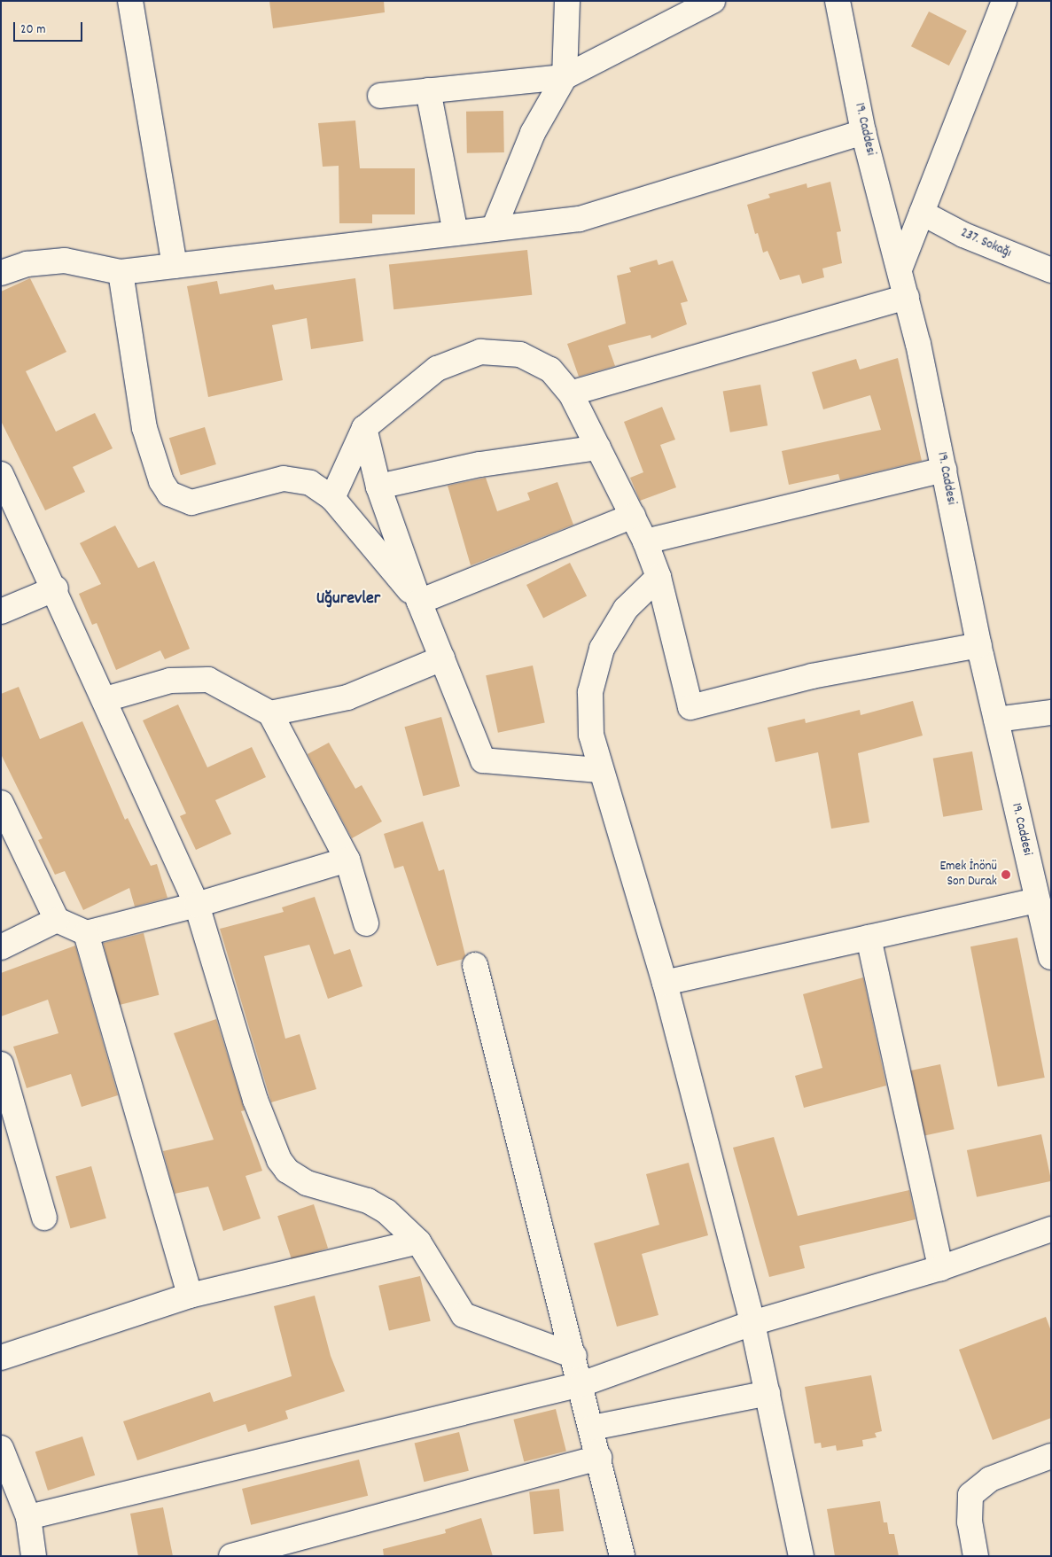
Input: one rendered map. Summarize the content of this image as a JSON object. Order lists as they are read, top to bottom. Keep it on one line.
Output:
{"streets":{"street":["19. Caddesi","237. Sokağı"]},"districts":["Uğurevler"],"places":["Emek İnönü Son Durak"],"scale_bar":"20 m"}
